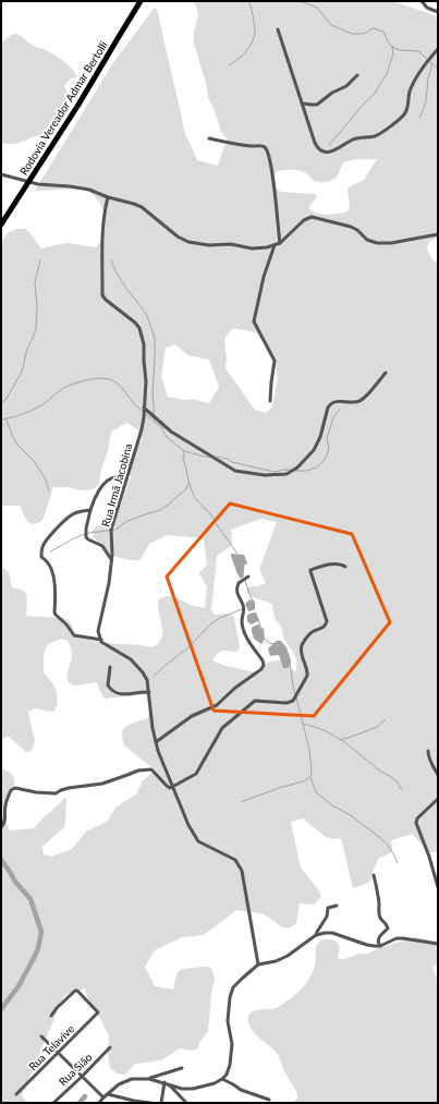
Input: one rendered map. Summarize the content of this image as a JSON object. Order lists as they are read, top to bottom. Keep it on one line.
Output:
{"streets":{"highway":["Rodovia Vereador Admar Bertolli"],"street":["Rua Irmã Jacobina","Rua Telavive","Rua Sião"]}}
